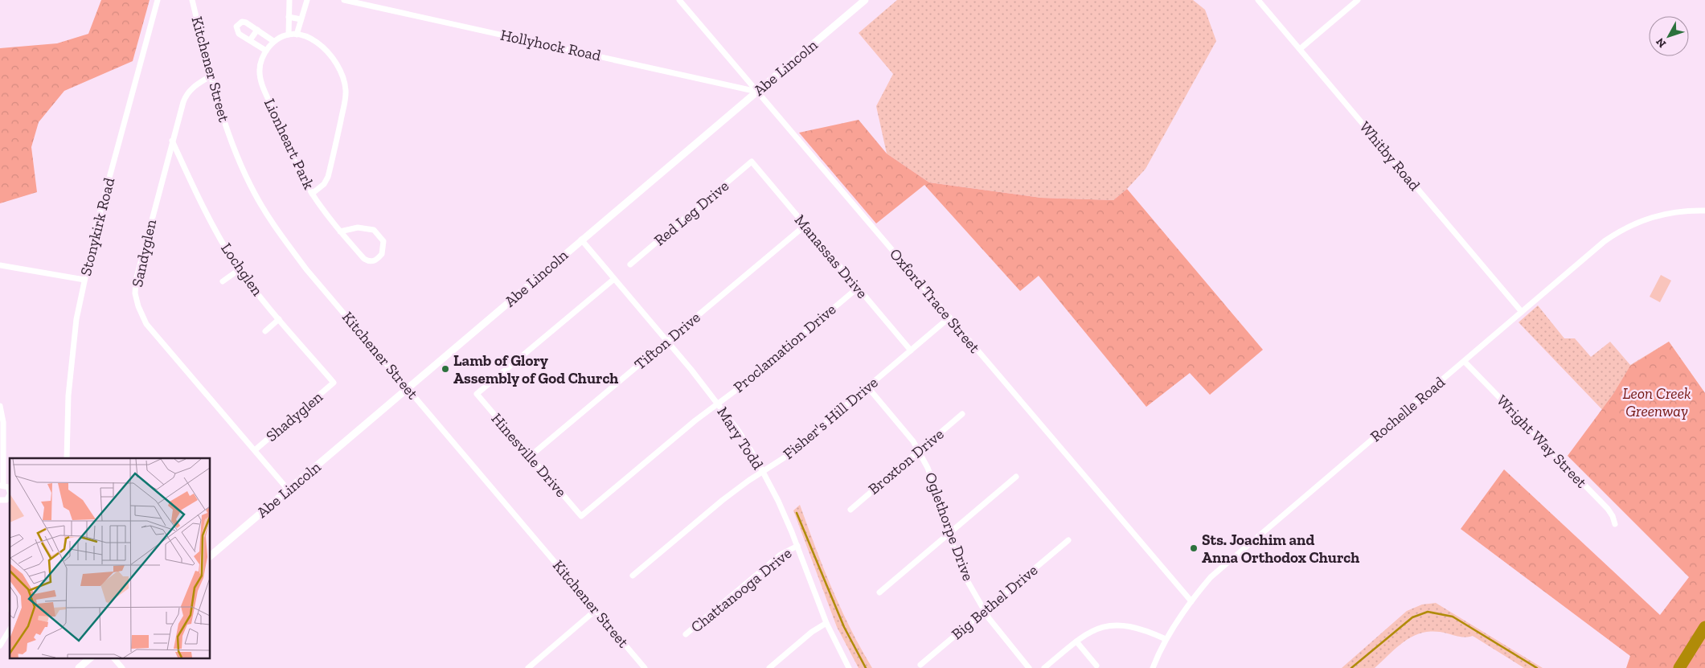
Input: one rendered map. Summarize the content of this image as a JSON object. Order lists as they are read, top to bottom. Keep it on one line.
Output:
{"streets":{"street":["Hollyhock Road","Abe Lincoln","Kitchener Street","Lionheart Park","Whitby Road","Red Leg Drive","Stonykirk Road","Sandyglen","Manassas Drive","Lochglen","Oxford Trace Street","Tifton Drive","Proclamation Drive","Rochelle Road","Shadyglen","Fisher's Hill Drive","Mary Todd","Wright Way Street","Hinesville Drive","Broxton Drive","Oglethorpe Drive","Chattanooga Drive","Big Bethel Drive"]},"crossings":[["Hollyhock Road","Abe Lincoln"],["Hollyhock Road","Oxford Trace Street"],["Abe Lincoln","Kitchener Street"],["Abe Lincoln","Sandyglen"],["Abe Lincoln","Oxford Trace Street"],["Abe Lincoln","Mary Todd"],["Kitchener Street","Sandyglen"],["Whitby Road","Rochelle Road"],["Red Leg Drive","Manassas Drive"],["Sandyglen","Lochglen"],["Sandyglen","Shadyglen"],["Manassas Drive","Tifton Drive"],["Manassas Drive","Proclamation Drive"],["Manassas Drive","Fisher's Hill Drive"],["Lochglen","Shadyglen"],["Oxford Trace Street","Rochelle Road"],["Oxford Trace Street","Fisher's Hill Drive"],["Tifton Drive","Mary Todd"],["Tifton Drive","Hinesville Drive"],["Proclamation Drive","Mary Todd"],["Proclamation Drive","Hinesville Drive"],["Rochelle Road","Wright Way Street"],["Fisher's Hill Drive","Mary Todd"],["Fisher's Hill Drive","Oglethorpe Drive"],["Mary Todd","Hinesville Drive"],["Mary Todd","Chattanooga Drive"],["Broxton Drive","Oglethorpe Drive"],["Oglethorpe Drive","Big Bethel Drive"]],"parks":["Leon Creek Greenway"],"places":["Lamb of Glory Assembly of God Church","Sts. Joachim and Anna Orthodox Church"],"north":"bottom left"}
